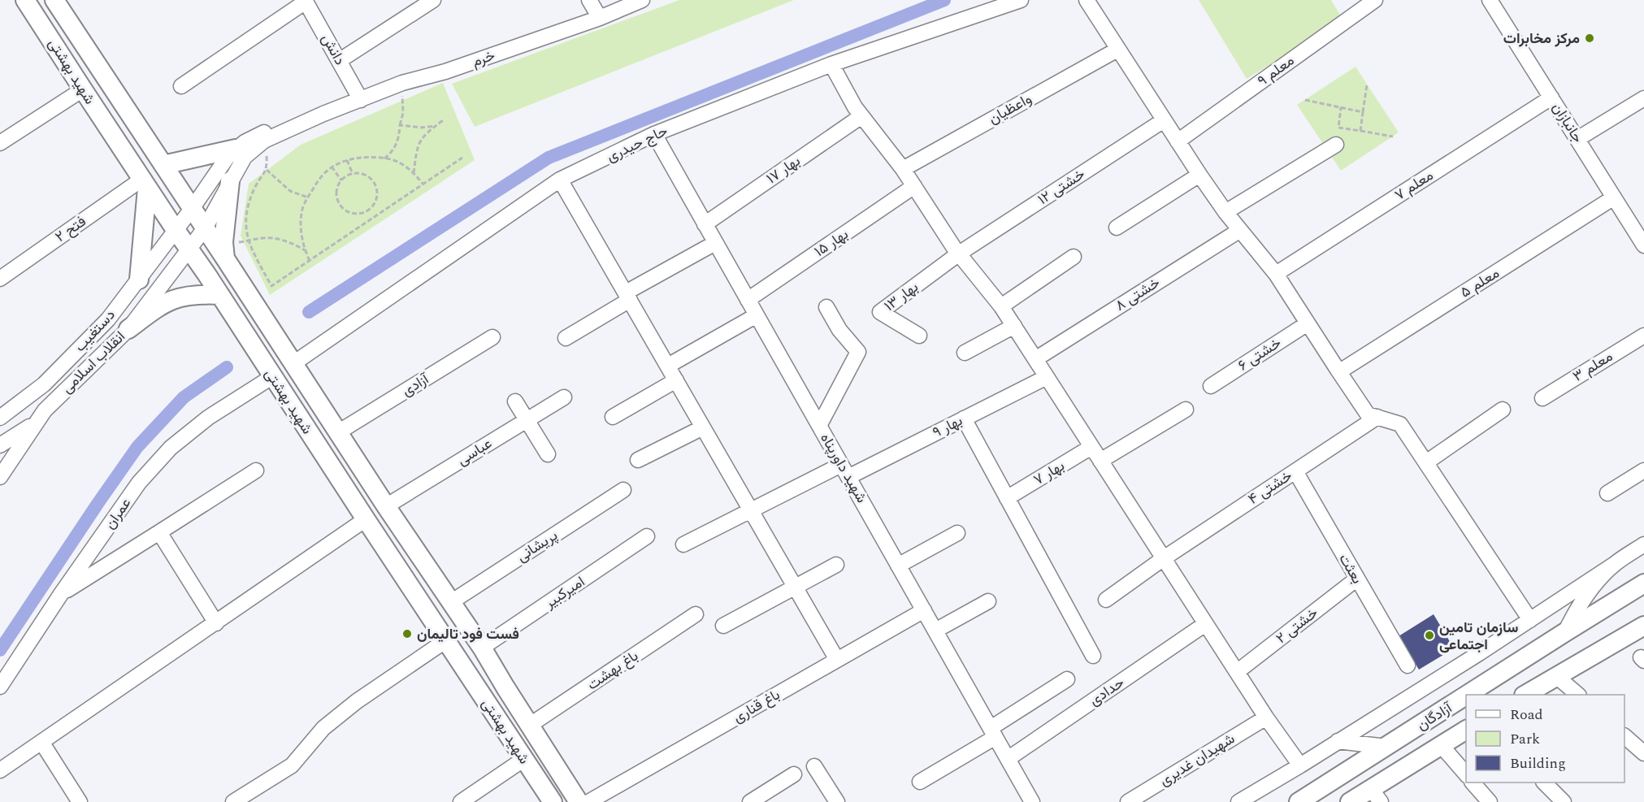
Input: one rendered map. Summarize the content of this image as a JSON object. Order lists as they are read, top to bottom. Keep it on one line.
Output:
{"streets":{"main road":["شهید بهشتی","آزادگان"],"street":["دانش","خرم","معلم ۹","واعظیان","جانبازان","حاج حیدری","بهار ۱۷","معلم ۷","خشتی ۱۲","فتح ۲","بهار ۱۵","معلم ۵","خشتی ۸","بهار ۱۳","دستغیب","خشتی ۶","انقلاب اسلامی","معلم ۳","آزادی","بهار ۹","عباسی","شهید داورپناه","بهار ۷","خشتی ۴","عمران","پریشانی","بعثت","امیرکبیر","خشتی ۲","باغ بهشت","حدادی","باغ قناری","شهیدان غدیری"]},"crossings":[["دانش","خرم"],["خرم","شهید بهشتی"],["خرم","دستغیب"],["خرم","انقلاب اسلامی"],["شهید بهشتی","حاج حیدری"],["شهید بهشتی","فتح ۲"],["شهید بهشتی","دستغیب"],["شهید بهشتی","انقلاب اسلامی"],["شهید بهشتی","آزادی"],["شهید بهشتی","عباسی"],["شهید بهشتی","عمران"],["شهید بهشتی","پریشانی"],["شهید بهشتی","امیرکبیر"],["شهید بهشتی","باغ بهشت"],["جانبازان","معلم ۷"],["جانبازان","معلم ۵"],["حاج حیدری","شهید داورپناه"],["بهار ۱۷","شهید داورپناه"],["خشتی ۱۲","بهار ۱۳"],["بهار ۱۵","شهید داورپناه"],["بهار ۹","شهید داورپناه"],["شهید داورپناه","حدادی"],["شهید داورپناه","باغ قناری"],["خشتی ۴","بعثت"],["بعثت","خشتی ۲"]],"places":["مرکز مخابرات","فست فود تالیمان","سازمان تامین اجتماعی"],"legend":["Road","Park","Building"]}
